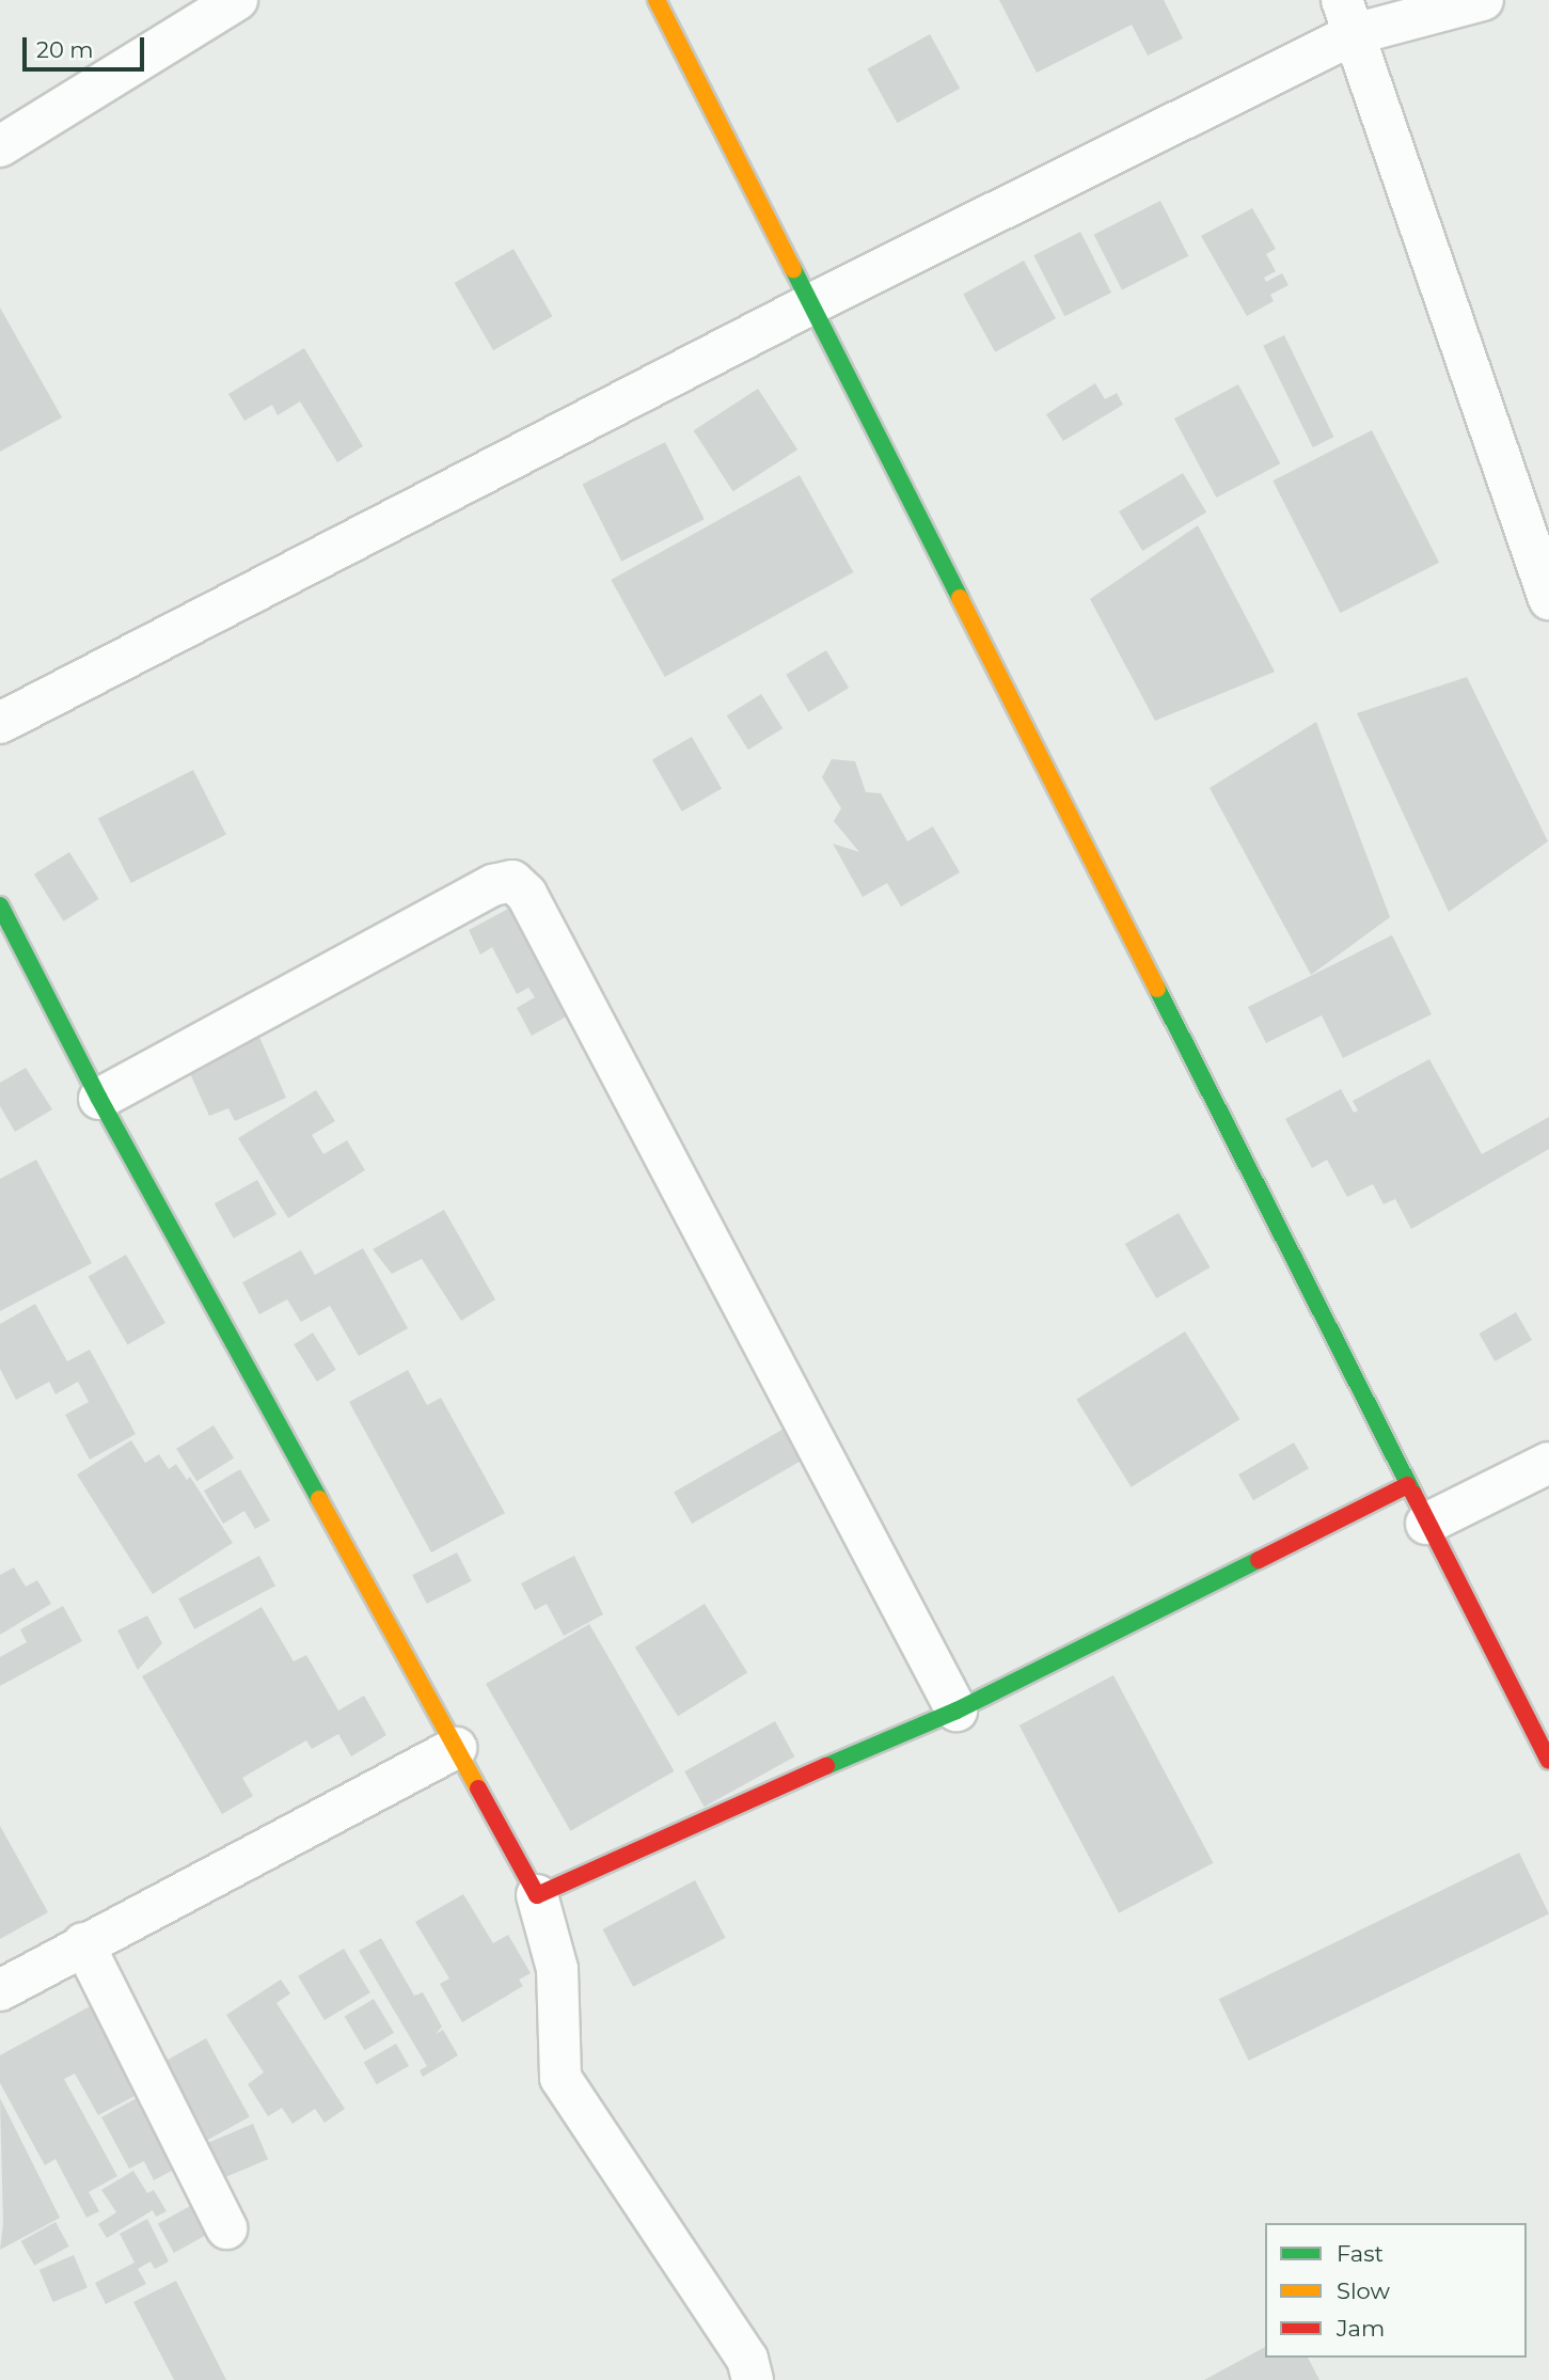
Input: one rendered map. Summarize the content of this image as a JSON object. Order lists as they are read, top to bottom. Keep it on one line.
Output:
{"legend":["Fast","Slow","Jam"],"scale_bar":"20 m"}
